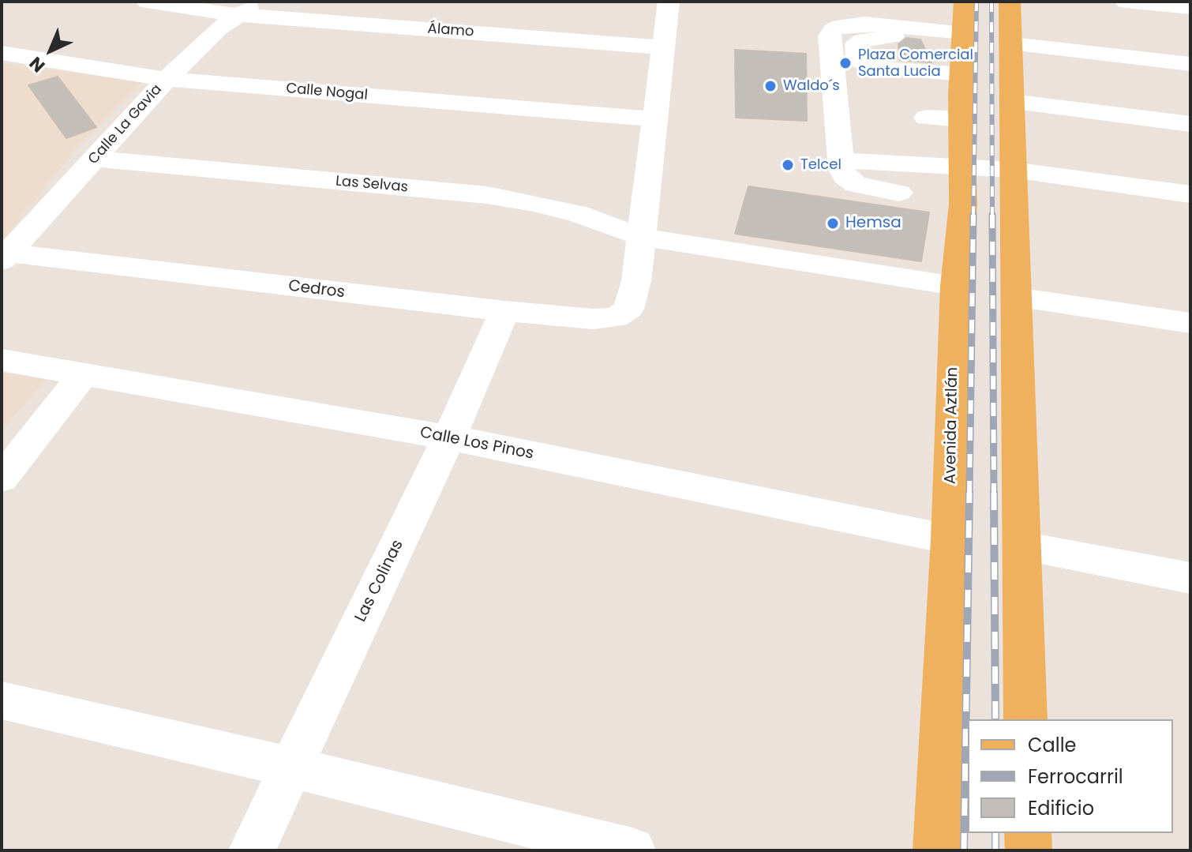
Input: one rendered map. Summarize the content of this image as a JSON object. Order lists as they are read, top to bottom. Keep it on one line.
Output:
{"streets":{"main road":["Avenida Aztlán"],"street":["Álamo","Calle Nogal","Calle La Gavia","Las Selvas","Cedros","Calle Los Pinos","Las Colinas"]},"crossings":[["Álamo","Calle La Gavia"],["Calle Nogal","Calle La Gavia"],["Calle La Gavia","Las Selvas"],["Calle La Gavia","Cedros"],["Las Selvas","Cedros"],["Las Selvas","Avenida Aztlán"],["Cedros","Las Colinas"],["Avenida Aztlán","Calle Los Pinos"],["Calle Los Pinos","Las Colinas"]],"places":["Plaza Comercial Santa Lucia","Waldo´s","Telcel","Hemsa"],"legend":["Calle","Ferrocarril","Edificio"],"north":"bottom left"}
